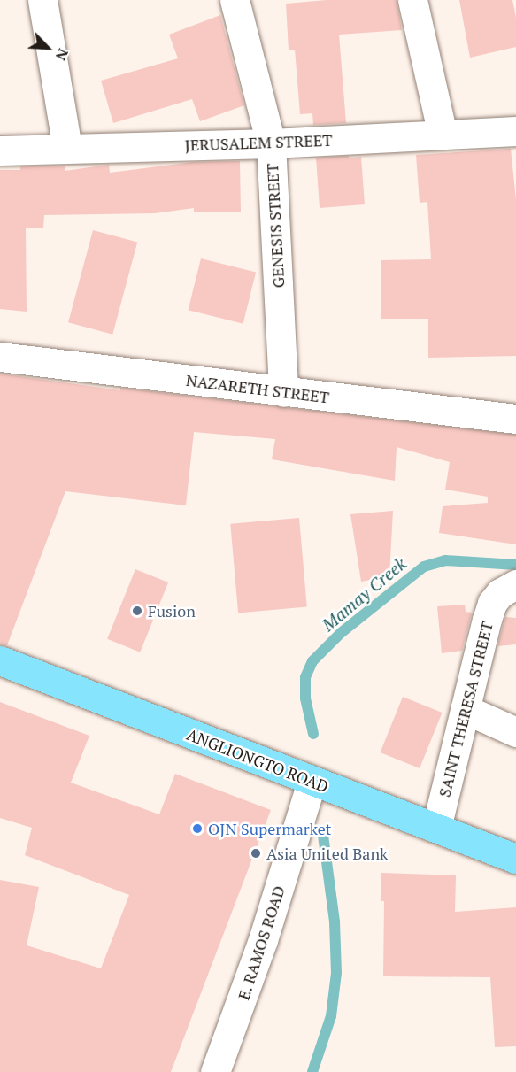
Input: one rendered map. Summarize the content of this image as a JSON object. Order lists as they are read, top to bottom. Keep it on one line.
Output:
{"streets":{"main road":["ANGLIONGTO ROAD"],"street":["JERUSALEM STREET","GENESIS STREET","NAZARETH STREET","SAINT THERESA STREET","E. RAMOS ROAD"]},"crossings":[["JERUSALEM STREET","GENESIS STREET"],["GENESIS STREET","NAZARETH STREET"],["SAINT THERESA STREET","ANGLIONGTO ROAD"],["ANGLIONGTO ROAD","E. RAMOS ROAD"]],"water":["Mamay Creek"],"places":["Fusion","OJN Supermarket","Asia United Bank"],"north":"bottom right"}
